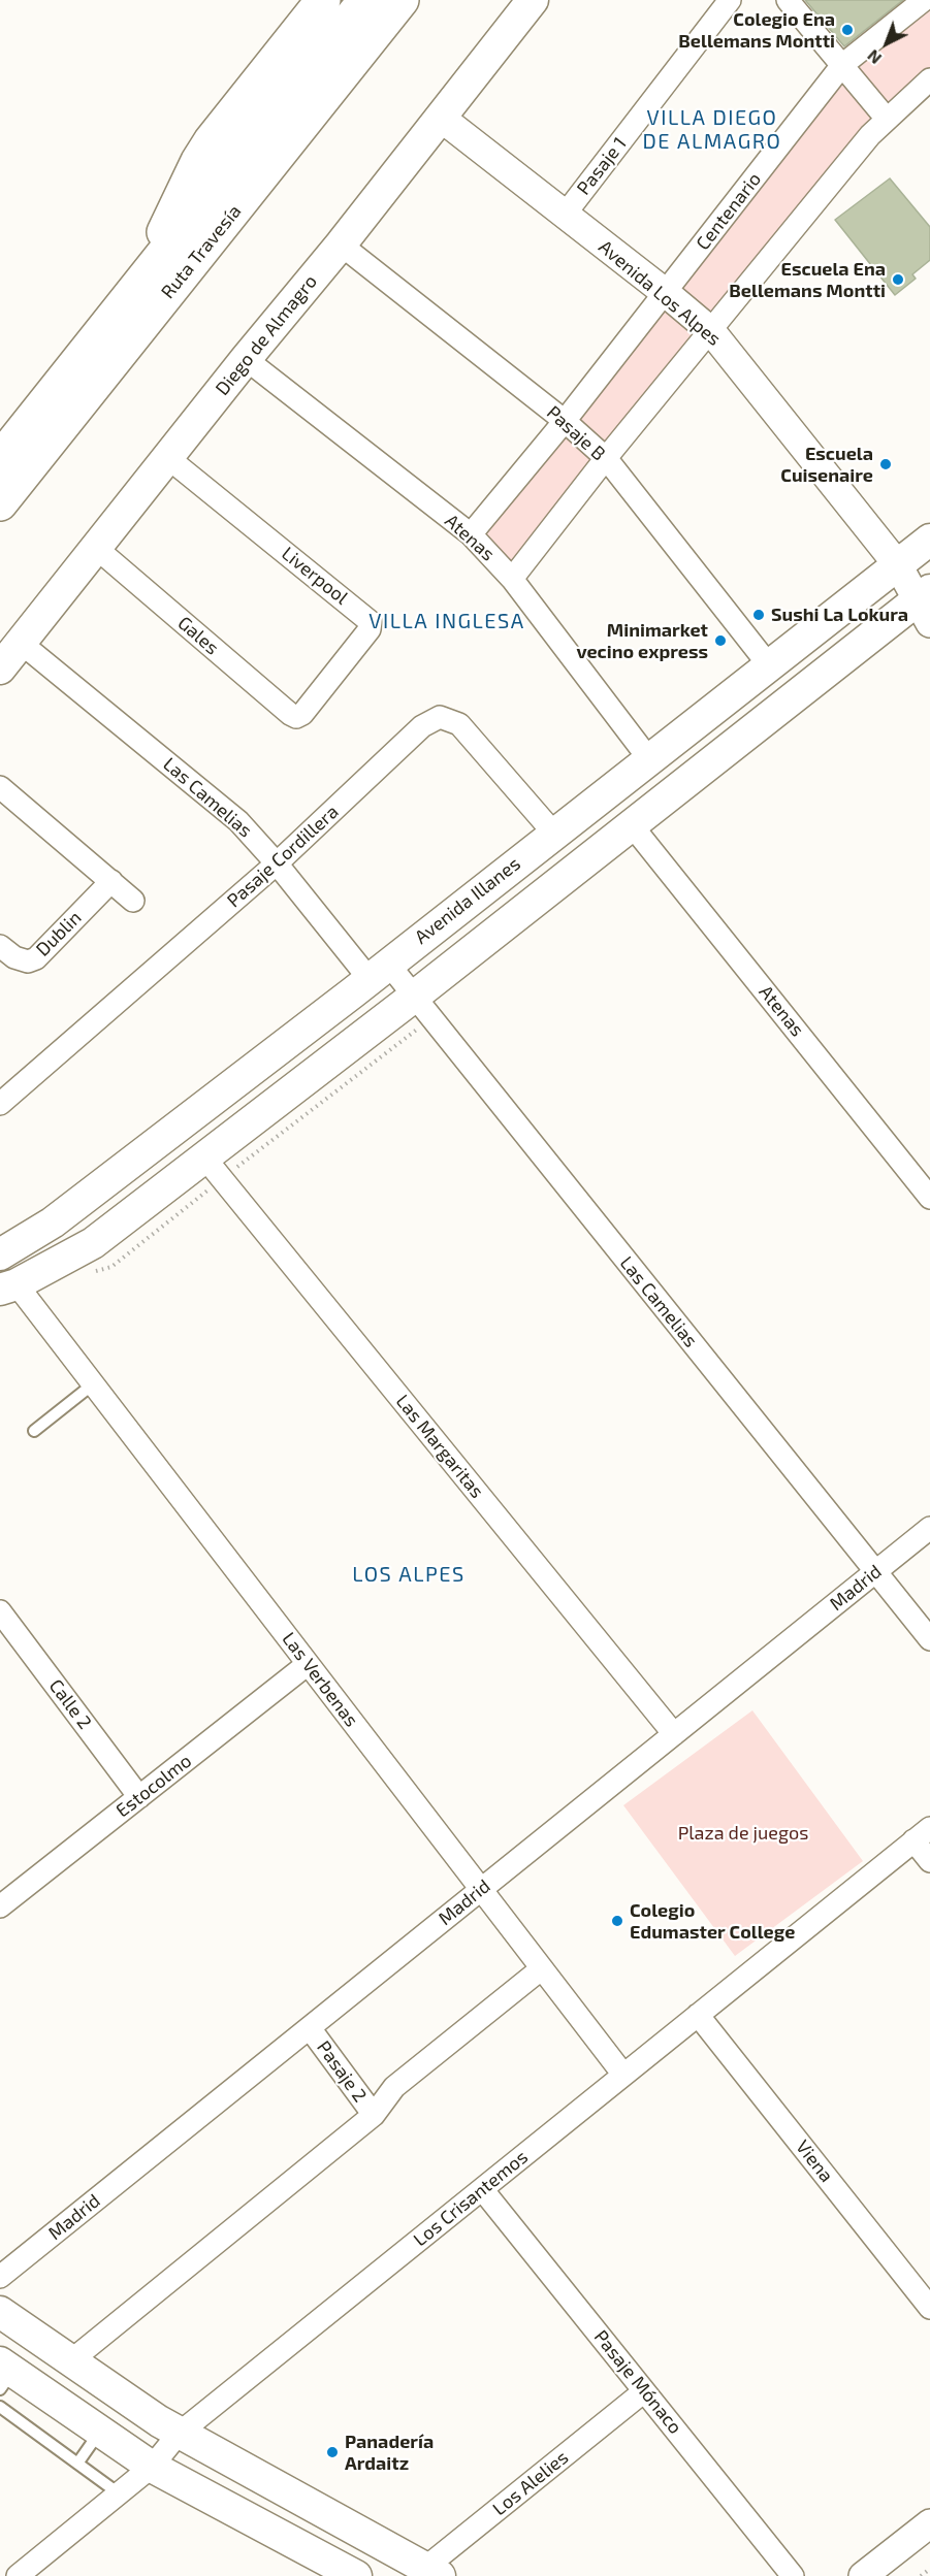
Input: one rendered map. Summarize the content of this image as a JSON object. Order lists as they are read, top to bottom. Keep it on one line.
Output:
{"streets":{"highway":["Ruta Travesía"],"main road":["Diego de Almagro","Avenida Illanes"],"street":["Pasaje 1","Centenario","Avenida Los Alpes","Pasaje B","Atenas","Liverpool","Gales","Las Camelias","Pasaje Cordillera","Dublin","Las Margaritas","Madrid","Las Verbenas","Calle 2","Estocolmo","Pasaje 2","Viena","Los Crisantemos","Pasaje Mónaco","Los Alelies"]},"crossings":[["Pasaje 1","Avenida Los Alpes"],["Centenario","Avenida Los Alpes"],["Centenario","Pasaje B"],["Centenario","Atenas"],["Avenida Los Alpes","Diego de Almagro"],["Avenida Los Alpes","Avenida Illanes"],["Diego de Almagro","Pasaje B"],["Diego de Almagro","Atenas"],["Diego de Almagro","Liverpool"],["Diego de Almagro","Gales"],["Diego de Almagro","Las Camelias"],["Pasaje B","Avenida Illanes"],["Atenas","Avenida Illanes"],["Liverpool","Gales"],["Las Camelias","Pasaje Cordillera"],["Las Camelias","Avenida Illanes"],["Las Camelias","Madrid"],["Pasaje Cordillera","Avenida Illanes"],["Las Margaritas","Madrid"],["Madrid","Las Verbenas"],["Madrid","Pasaje 2"],["Las Verbenas","Estocolmo"],["Las Verbenas","Los Crisantemos"],["Calle 2","Estocolmo"],["Viena","Los Crisantemos"],["Los Crisantemos","Pasaje Mónaco"],["Pasaje Mónaco","Los Alelies"]],"districts":["VILLA DIEGO DE ALMAGRO","VILLA INGLESA","LOS ALPES"],"parks":["Plaza de juegos"],"places":["Colegio Ena Bellemans Montti","Escuela Ena Bellemans Montti","Escuela Cuisenaire","Sushi La Lokura","Minimarket vecino express","Colegio Edumaster College","Panadería Ardaitz"],"north":"bottom left"}
